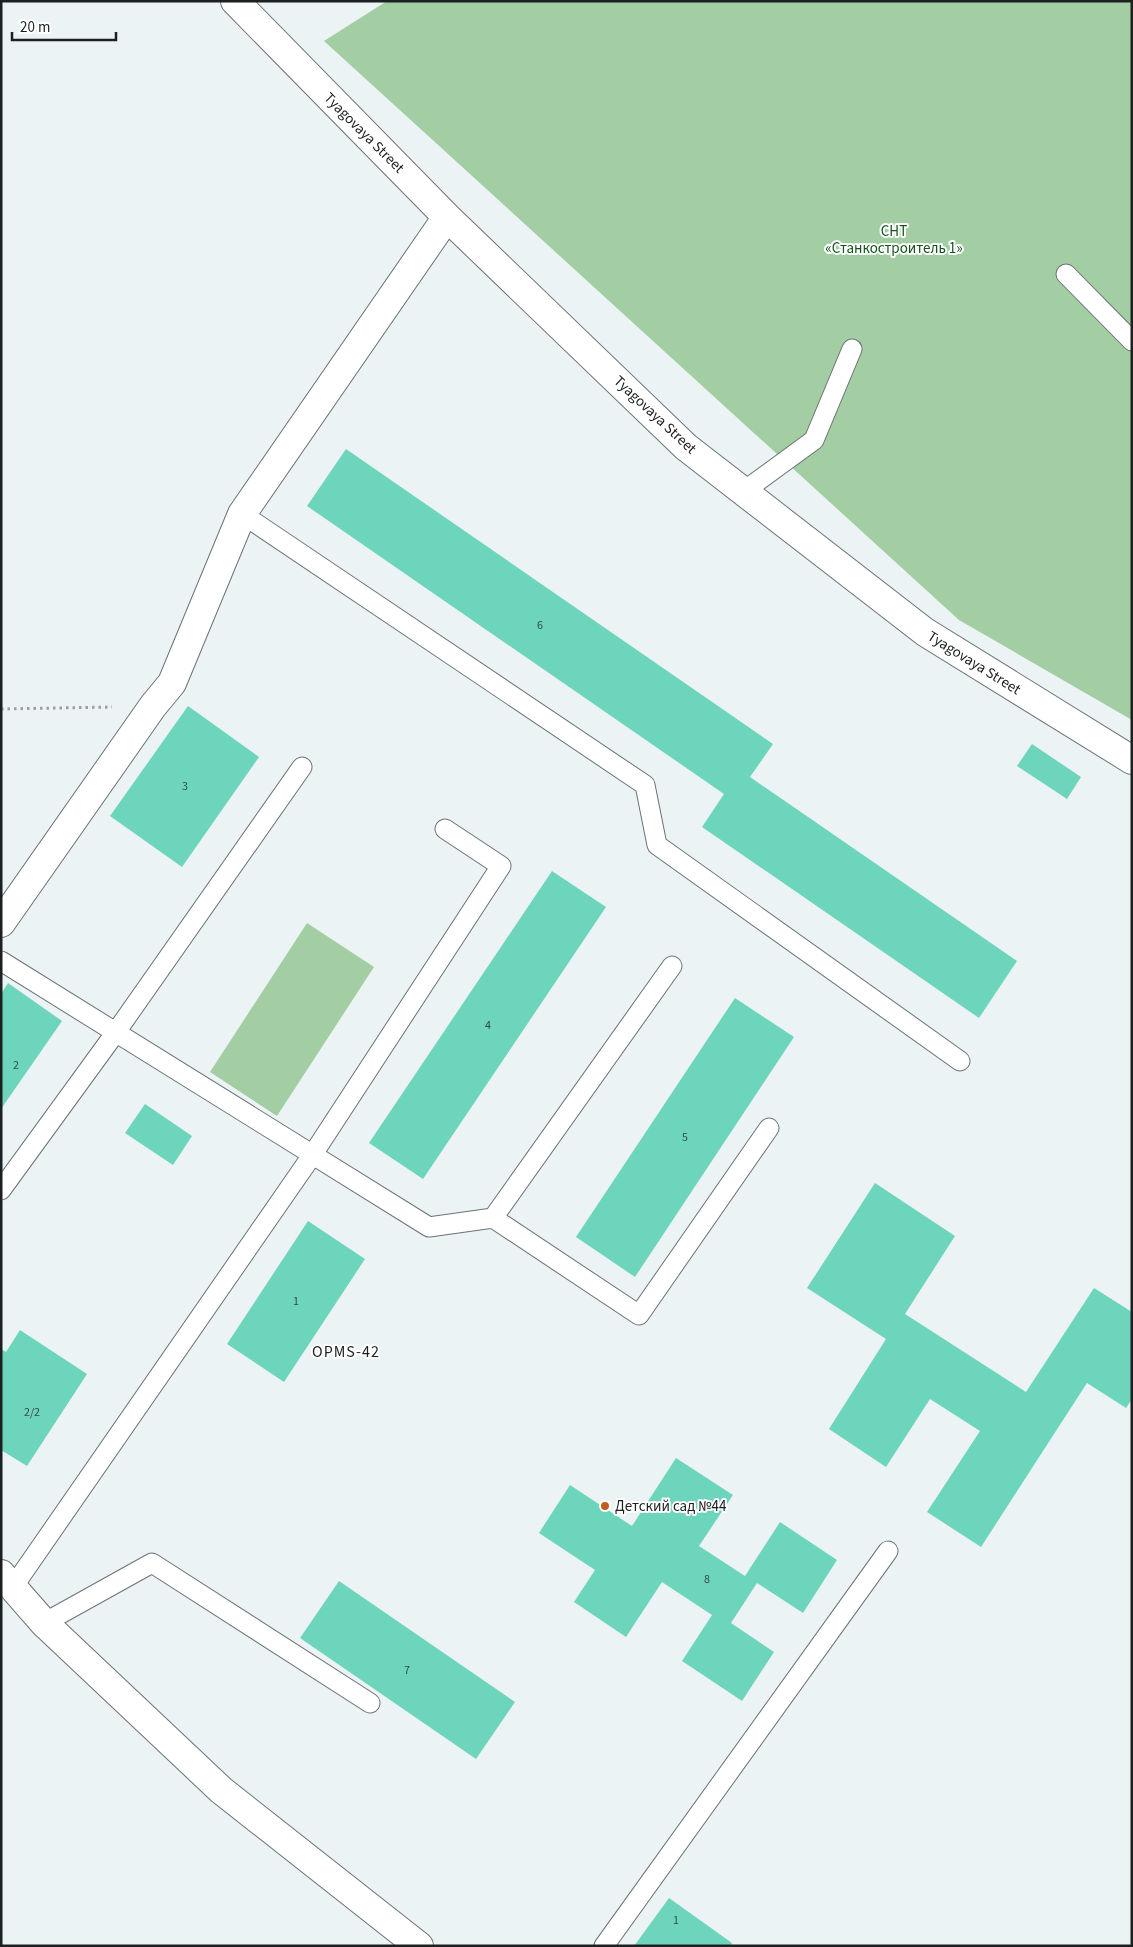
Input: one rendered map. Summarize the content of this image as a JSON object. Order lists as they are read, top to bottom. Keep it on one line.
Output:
{"streets":{"street":["Tyagovaya Street"]},"districts":["OPMS-42"],"parks":["СНТ «Станкостроитель 1»"],"places":["Детский сад №44"],"house_numbers":["6","3","4","2","5","1","2/2","8","7","1"],"scale_bar":"20 m"}
